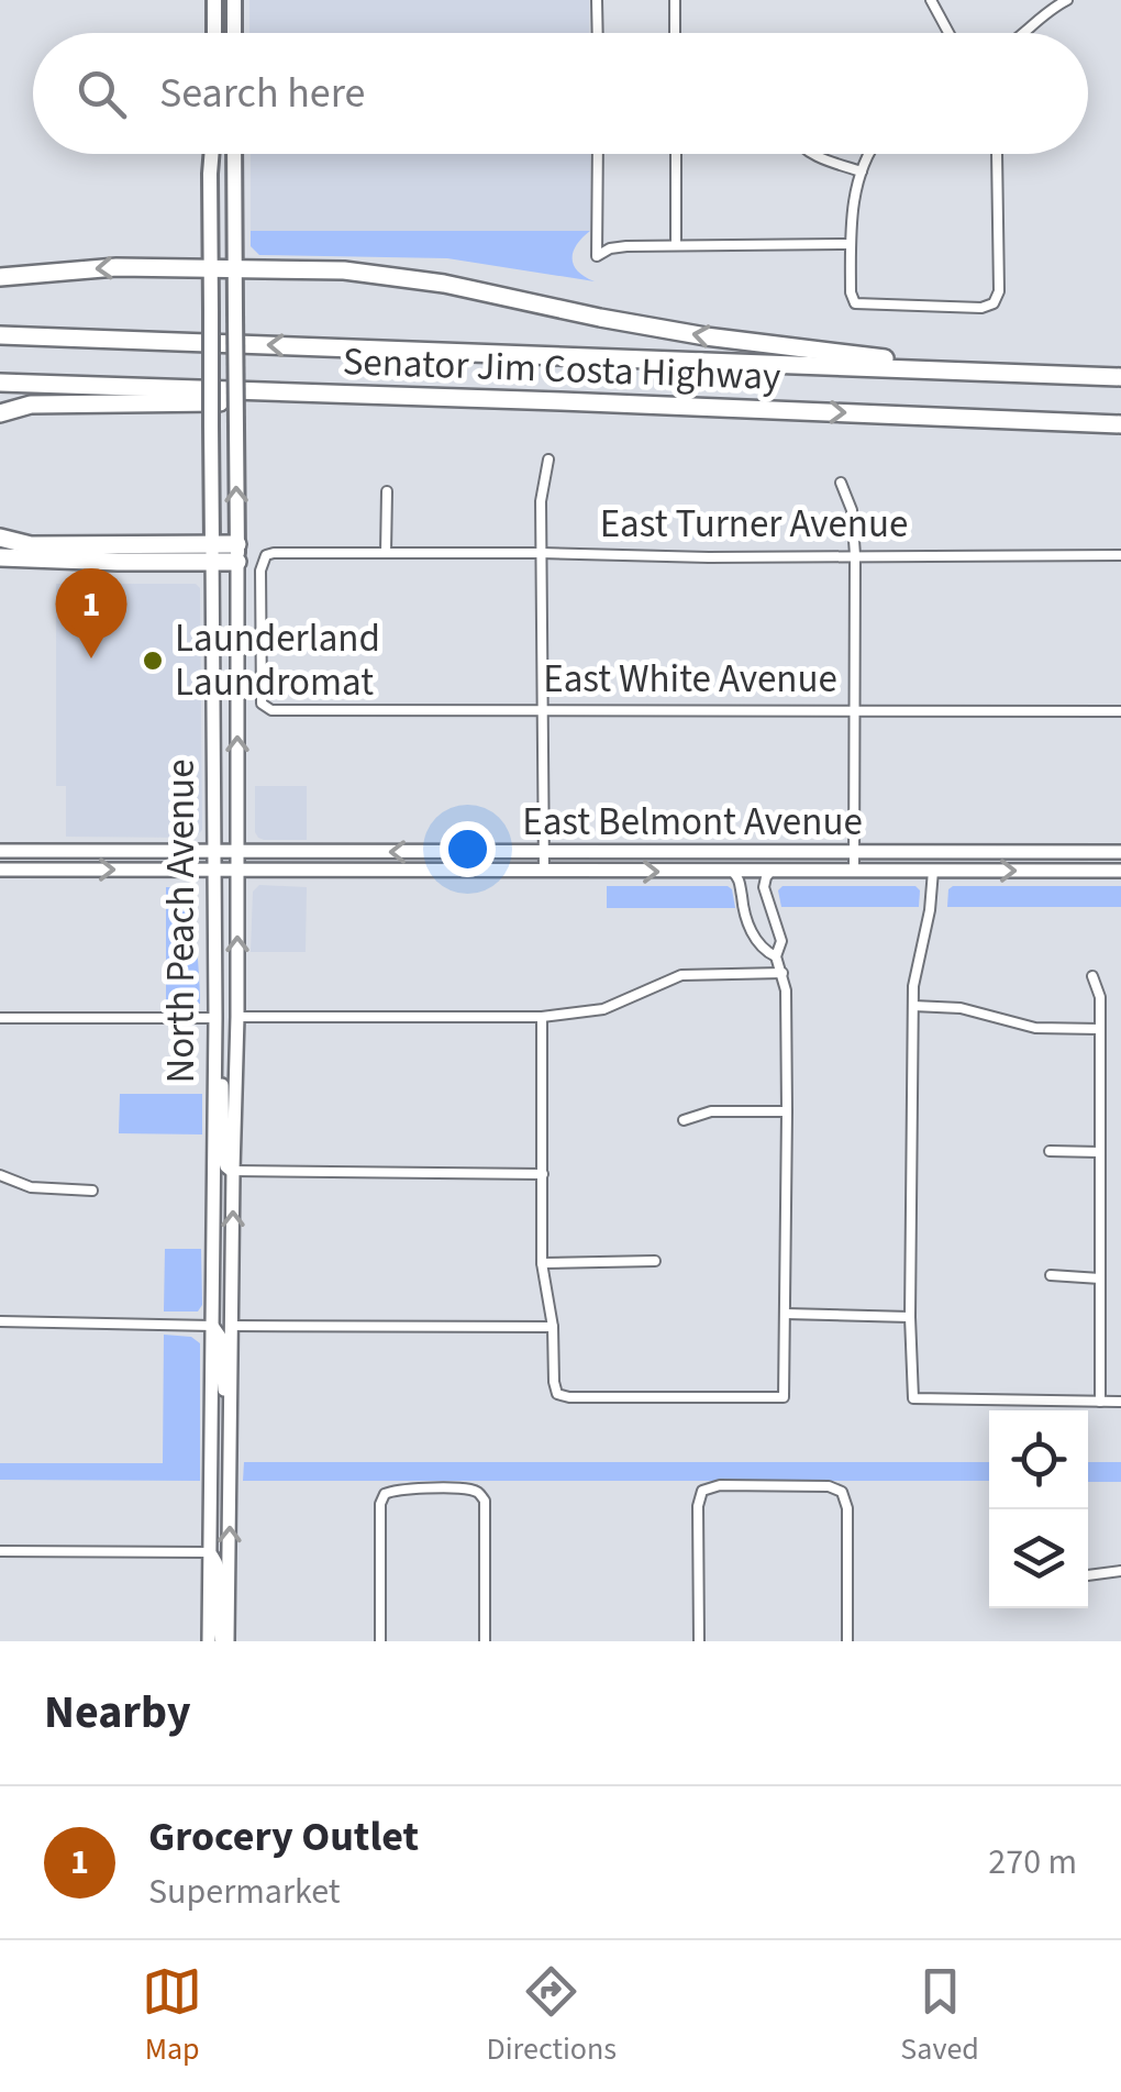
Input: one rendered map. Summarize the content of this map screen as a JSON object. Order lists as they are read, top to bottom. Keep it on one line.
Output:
{"streets":{"highway":["Senator Jim Costa Highway"],"main road":["East Belmont Avenue","North Peach Avenue"],"street":["East Turner Avenue","East White Avenue"]},"crossings":[["East Turner Avenue","East White Avenue"],["East Belmont Avenue","North Peach Avenue"]],"places":["Launderland Laundromat"],"page":{"search":"Search here","pins":"1","heading":"Nearby","list":[{"mark":"1","name":"Grocery Outlet","note":"Supermarket","value":"270 m"}],"nav":["Map","Directions","Saved"]}}
